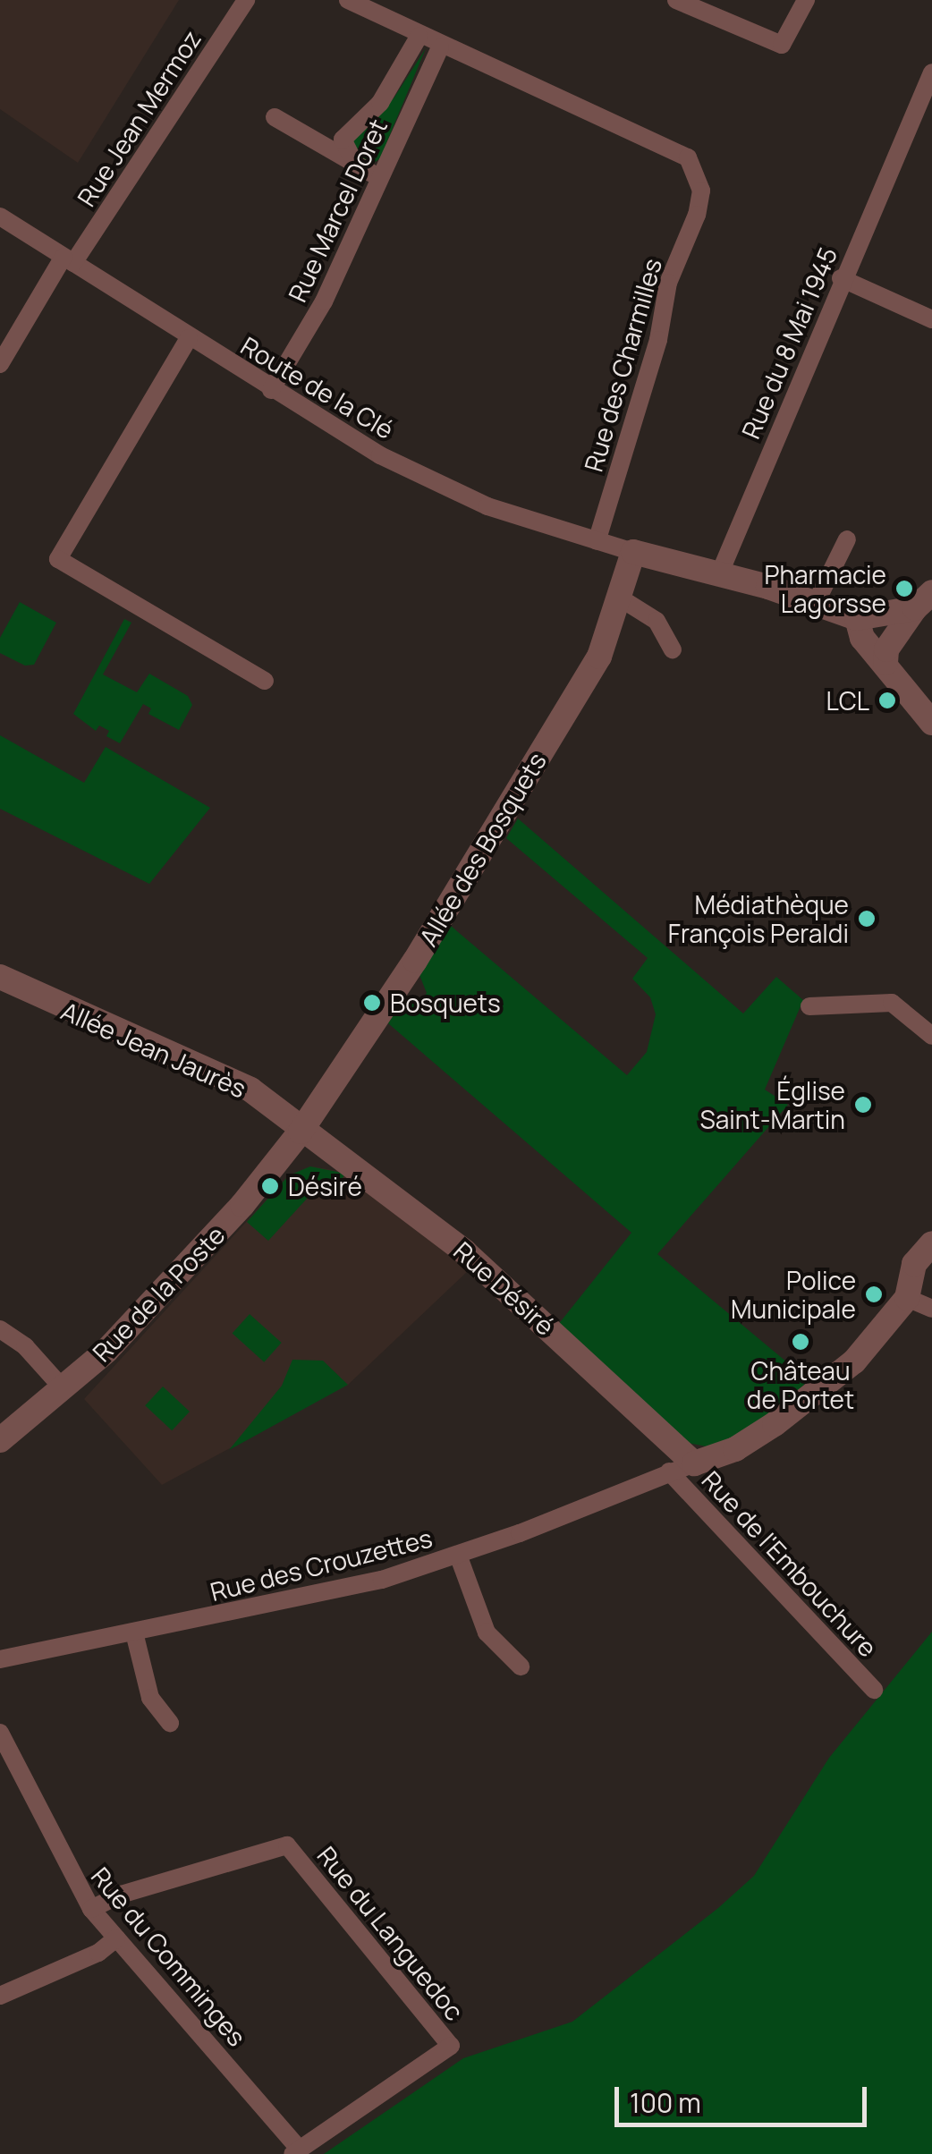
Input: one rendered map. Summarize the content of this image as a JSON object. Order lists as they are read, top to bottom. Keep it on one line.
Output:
{"streets":{"street":["Rue Jean Mermoz","Rue Marcel Doret","Rue du 8 Mai 1945","Rue des Charmilles","Route de la Clé","Allée des Bosquets","Allée Jean Jaurès","Rue Désiré","Rue de la Poste","Rue de l'Embouchure","Rue des Crouzettes","Rue du Languedoc","Rue du Comminges"]},"crossings":[["Rue Jean Mermoz","Route de la Clé"],["Rue Marcel Doret","Rue des Charmilles"],["Rue Marcel Doret","Route de la Clé"],["Rue des Charmilles","Route de la Clé"],["Route de la Clé","Allée des Bosquets"],["Allée des Bosquets","Allée Jean Jaurès"],["Allée des Bosquets","Rue Désiré"],["Allée des Bosquets","Rue de la Poste"],["Allée Jean Jaurès","Rue Désiré"],["Allée Jean Jaurès","Rue de la Poste"],["Rue Désiré","Rue de la Poste"],["Rue Désiré","Rue des Crouzettes"],["Rue de l'Embouchure","Rue des Crouzettes"],["Rue du Languedoc","Rue du Comminges"]],"places":["Pharmacie Lagorsse","LCL","Médiathèque François Peraldi","Bosquets","Église Saint-Martin","Désiré","Police Municipale","Château de Portet"],"scale_bar":"100 m"}
